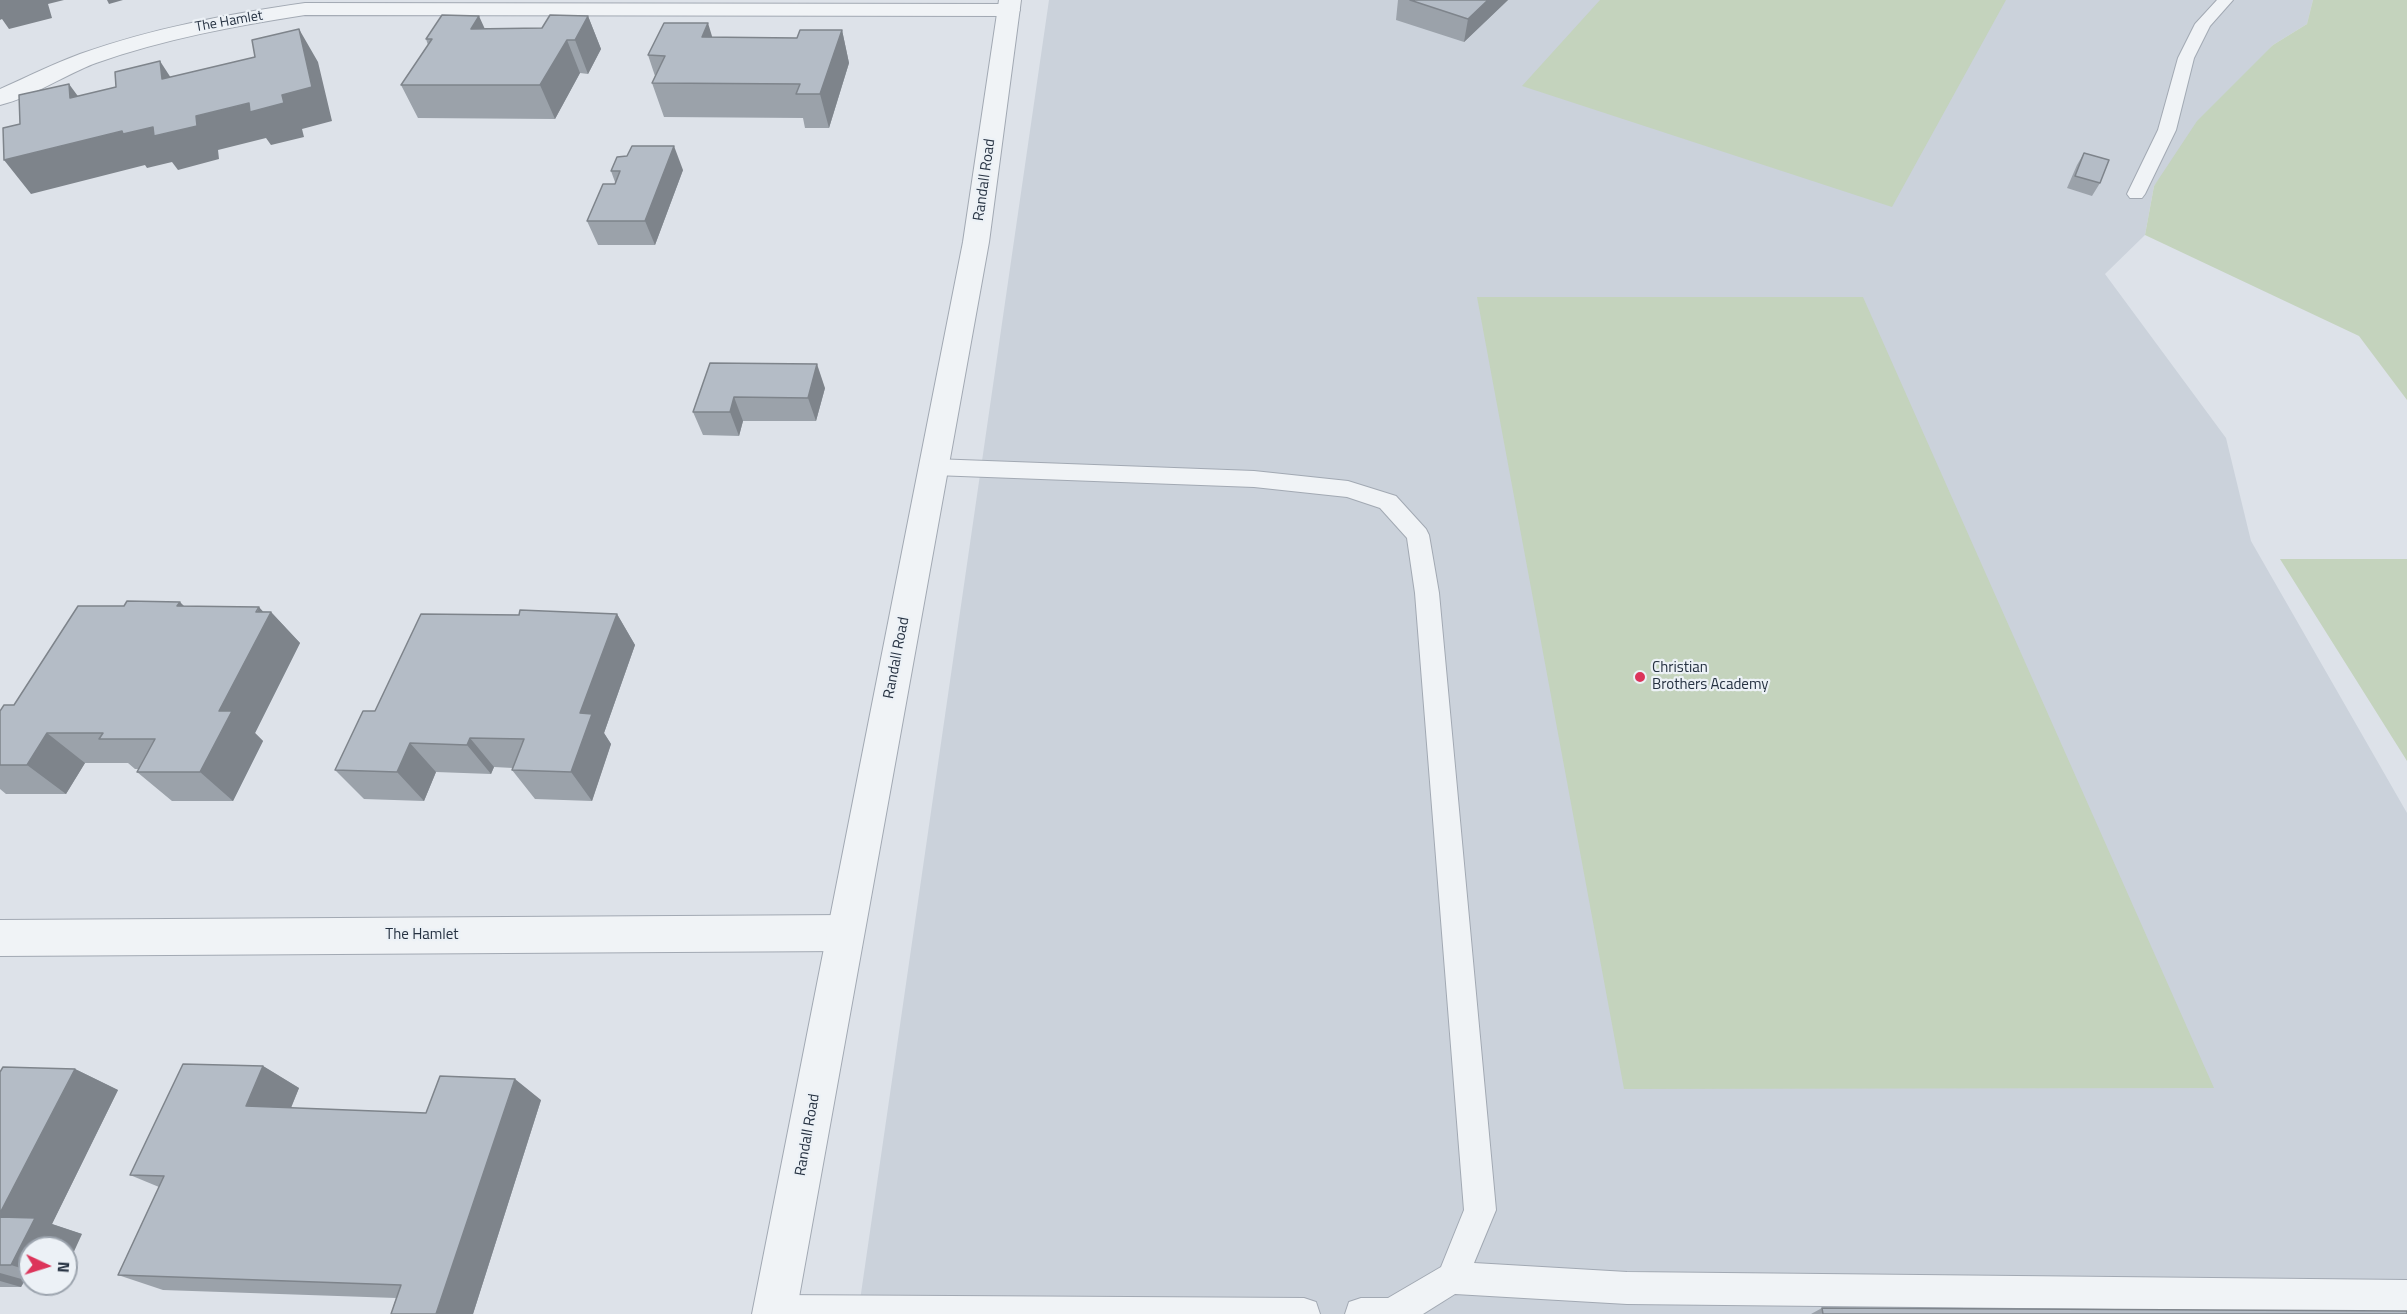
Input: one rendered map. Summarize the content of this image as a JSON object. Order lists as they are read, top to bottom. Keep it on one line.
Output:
{"streets":{"street":["The Hamlet","Randall Road"]},"crossings":[["The Hamlet","Randall Road"]],"places":["Christian Brothers Academy"],"north":"right"}
